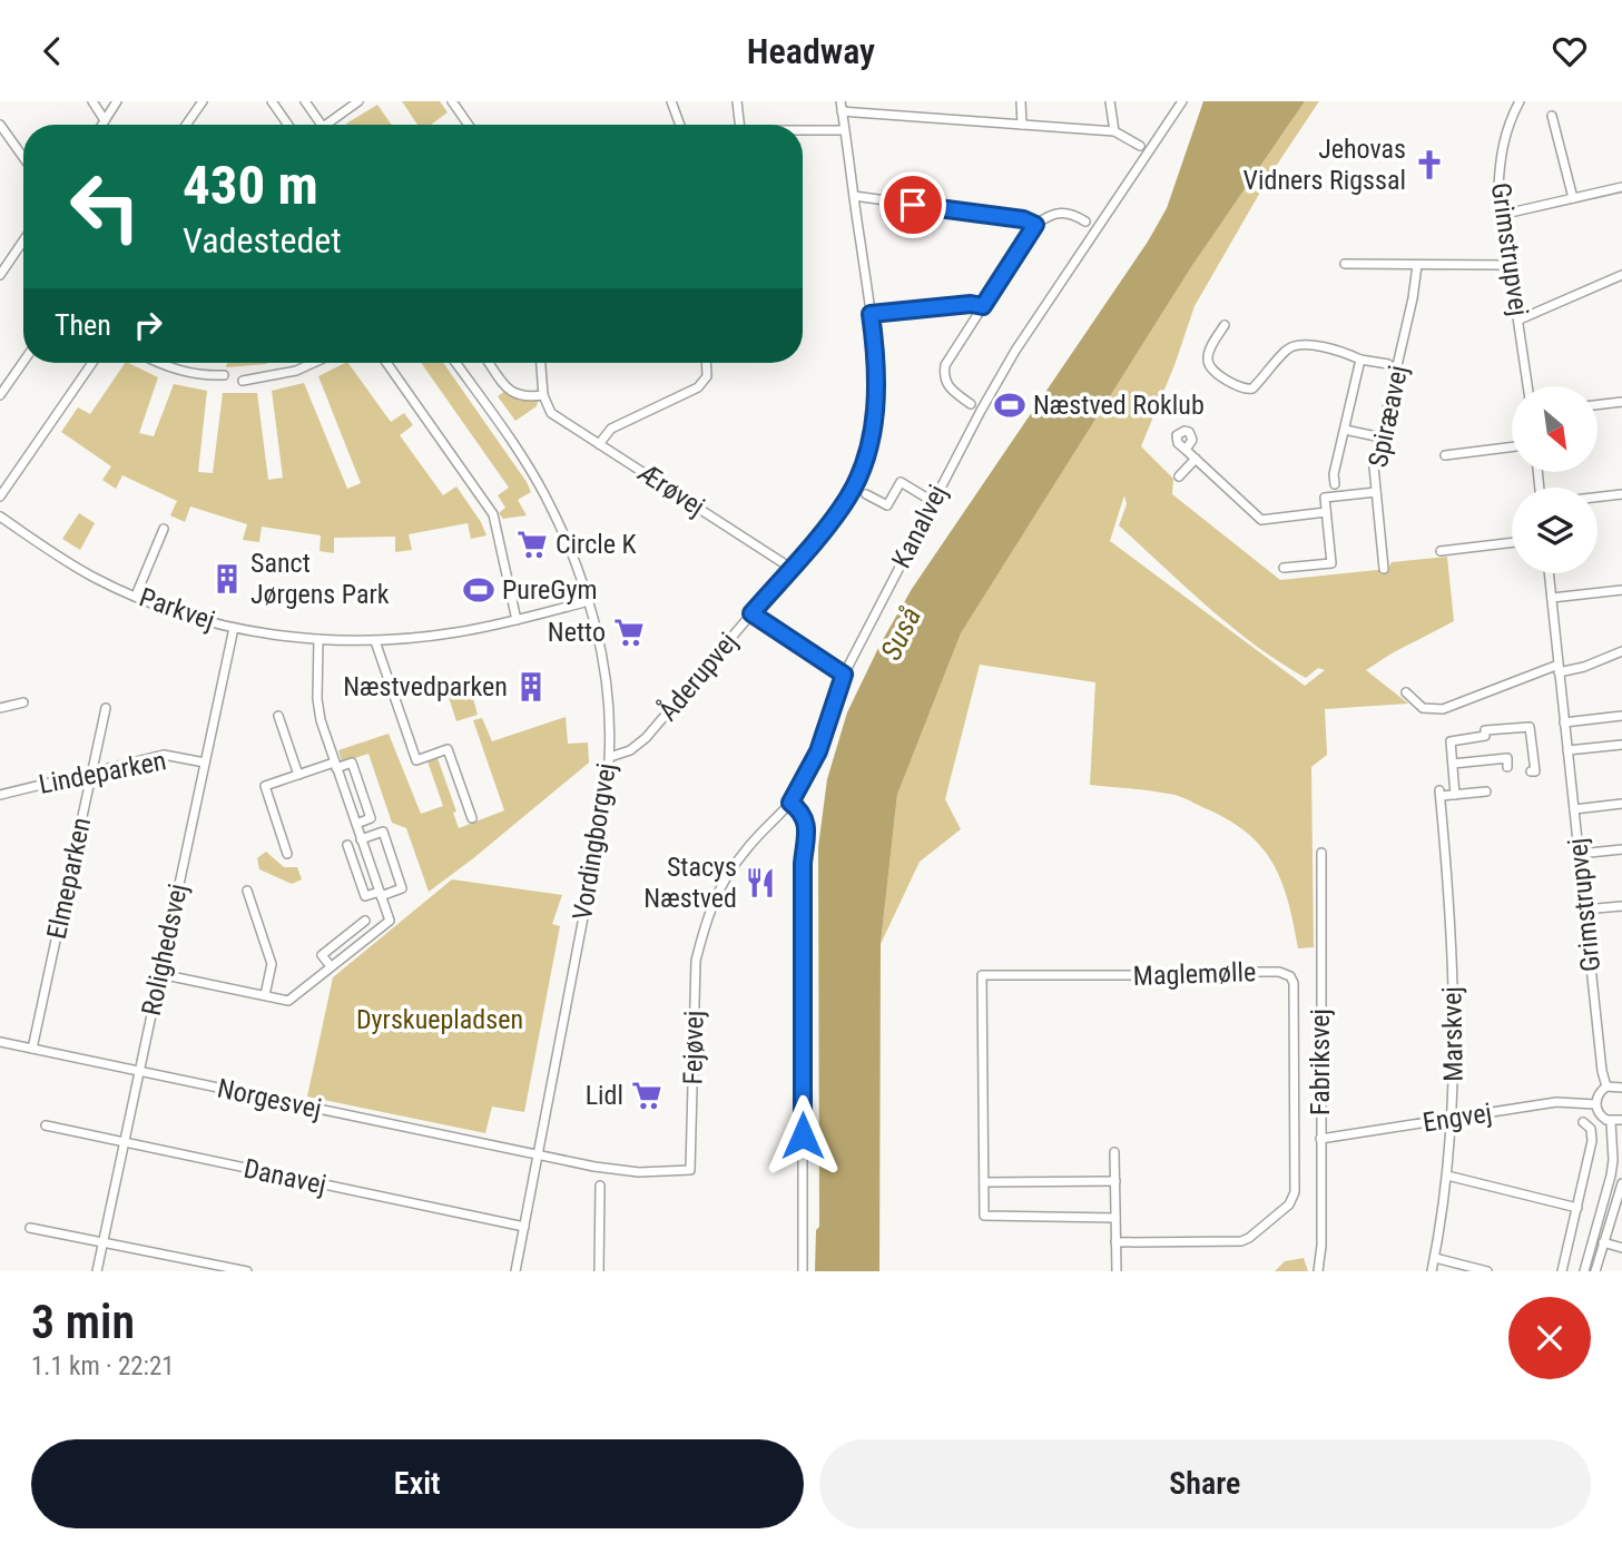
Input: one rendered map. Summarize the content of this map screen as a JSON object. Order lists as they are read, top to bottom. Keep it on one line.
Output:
{"streets":{"street":["Grimstrupvej","Spiræavej","Ærøvej","Kanalvej","Parkvej","Åderupvej","Lindeparken","Vordingborgvej","Elmeparken","Rolighedsvej","Maglemølle","Marskvej","Fejøvej","Fabriksvej","Norgesvej","Engvej","Danavej"]},"crossings":[["Ærøvej","Åderupvej"],["Kanalvej","Fejøvej"],["Parkvej","Vordingborgvej"],["Parkvej","Rolighedsvej"],["Åderupvej","Vordingborgvej"],["Lindeparken","Elmeparken"],["Lindeparken","Rolighedsvej"],["Vordingborgvej","Fejøvej"],["Vordingborgvej","Norgesvej"],["Vordingborgvej","Danavej"],["Elmeparken","Norgesvej"],["Rolighedsvej","Norgesvej"],["Rolighedsvej","Danavej"],["Marskvej","Engvej"],["Fejøvej","Norgesvej"],["Fabriksvej","Engvej"]],"water":["Suså"],"parks":["Dyrskuepladsen"],"places":{"church":["Jehovas Vidners Rigssal"],"sports":["Næstved Roklub","PureGym"],"supermarket":["Circle K","Netto","Lidl"],"building":["Sanct Jørgens Park","Næstvedparken"],"restaurant":["Stacys Næstved"]},"north":"bottom right","page":{"header":"Headway","turn":["430 m","Vadestedet"],"then":"Then","heading":["3 min","1.1 km · 22:21"],"buttons":["Exit","Share"]}}
